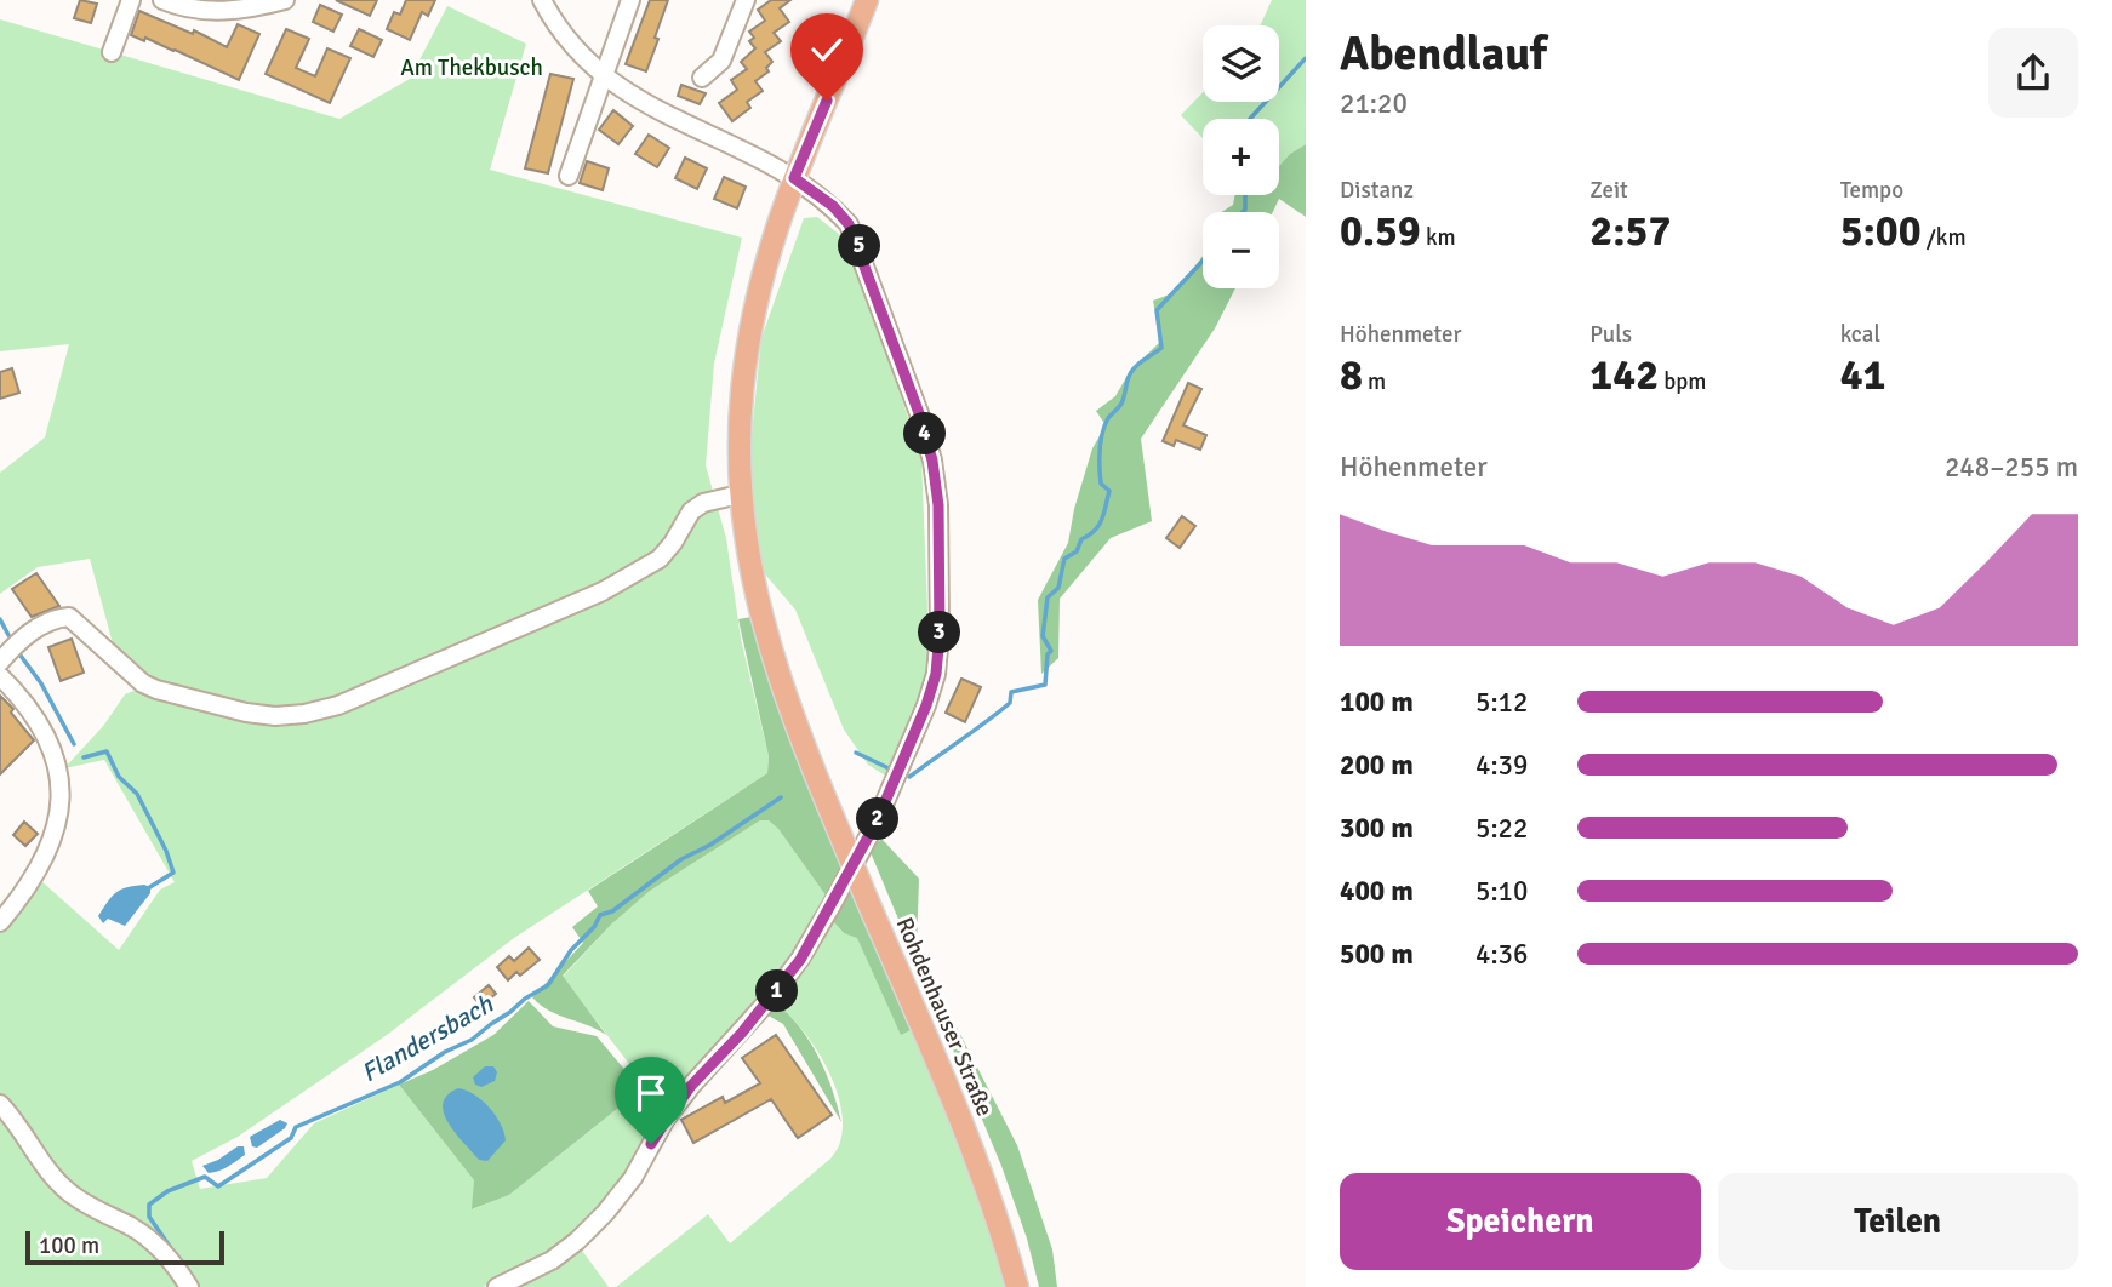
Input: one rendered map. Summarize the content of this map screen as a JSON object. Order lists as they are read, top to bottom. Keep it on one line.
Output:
{"streets":{"main road":["Rohdenhauser Straße"]},"water":["Flandersbach"],"parks":["Am Thekbusch"],"scale_bar":"100 m","page":{"heading":["Abendlauf","21:20"],"map_buttons":["+","−"],"stats":[["Distanz","0.59 km"],["Zeit","2:57"],["Tempo","5:00 /km"],["Höhenmeter","8 m"],["Puls","142 bpm"],["kcal","41"]],"pins":["5","4","3","2","1"],"chart":["Höhenmeter","248–255 m"],"list":[{"name":"100 m","note":"5:12"},{"name":"200 m","note":"4:39"},{"name":"300 m","note":"5:22"},{"name":"400 m","note":"5:10"},{"name":"500 m","note":"4:36"}],"buttons":["Speichern","Teilen"],"scale":"100 m"}}
